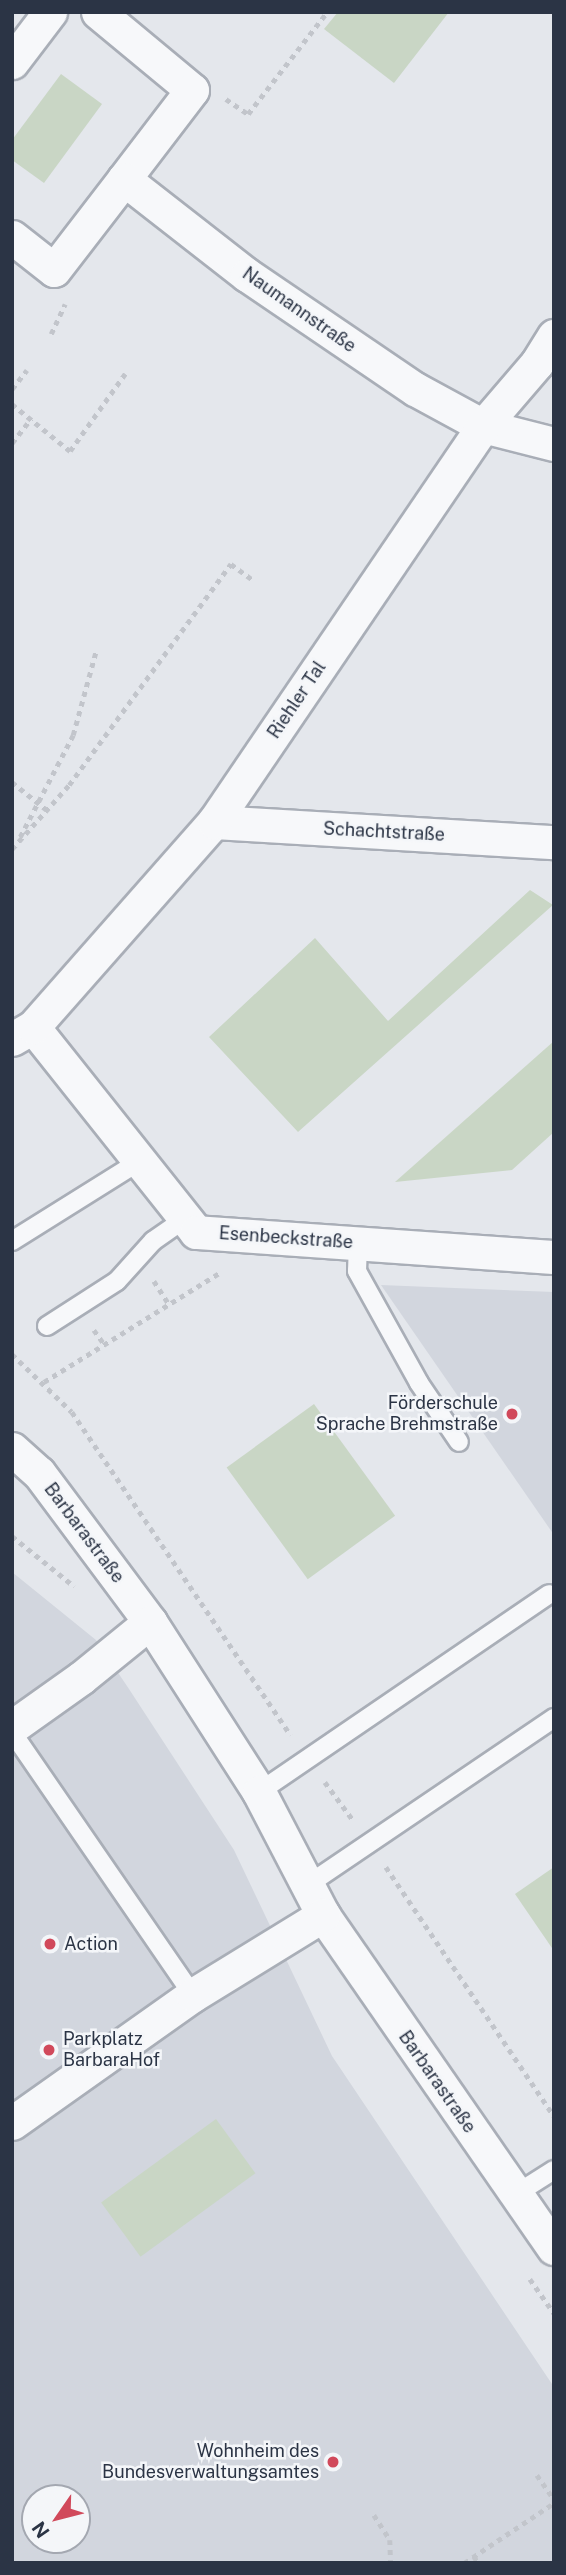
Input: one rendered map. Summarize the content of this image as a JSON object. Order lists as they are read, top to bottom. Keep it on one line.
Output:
{"streets":{"street":["Naumannstraße","Riehler Tal","Schachtstraße","Esenbeckstraße","Barbarastraße"]},"crossings":[["Naumannstraße","Riehler Tal"],["Riehler Tal","Schachtstraße"],["Riehler Tal","Esenbeckstraße"]],"places":["Förderschule Sprache Brehmstraße","Action","Parkplatz BarbaraHof","Wohnheim des Bundesverwaltungsamtes"],"north":"bottom left"}
